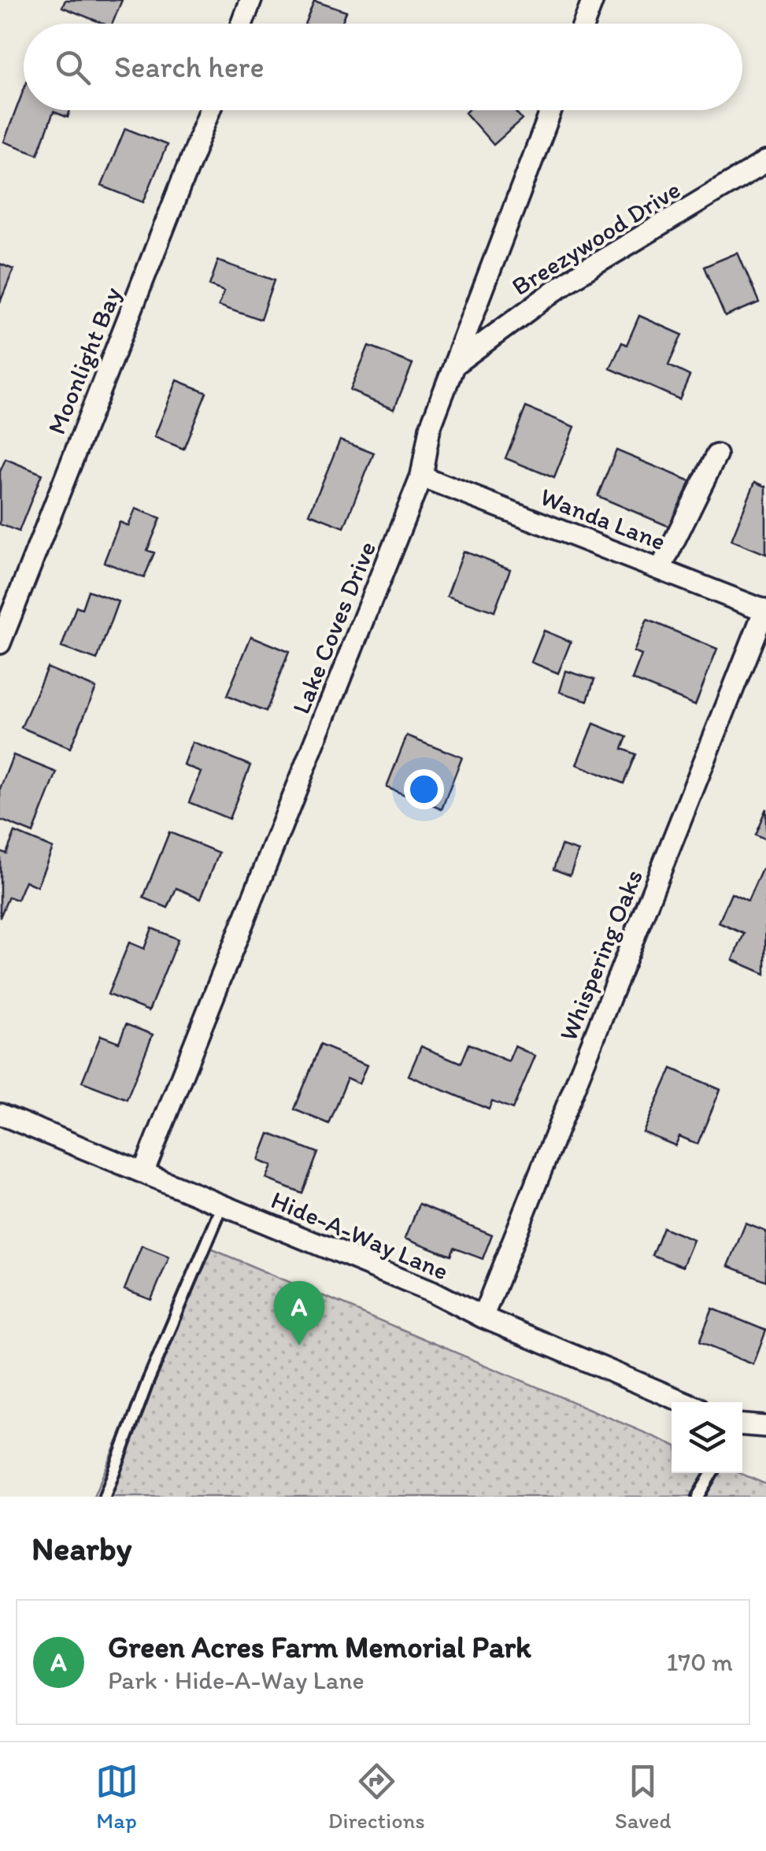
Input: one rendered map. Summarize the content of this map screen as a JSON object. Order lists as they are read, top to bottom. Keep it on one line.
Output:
{"streets":{"street":["Breezywood Drive","Moonlight Bay","Wanda Lane","Lake Coves Drive","Whispering Oaks","Hide-A-Way Lane"]},"crossings":[["Breezywood Drive","Lake Coves Drive"],["Wanda Lane","Lake Coves Drive"],["Wanda Lane","Whispering Oaks"],["Lake Coves Drive","Hide-A-Way Lane"],["Whispering Oaks","Hide-A-Way Lane"]],"page":{"search":"Search here","pins":"A","heading":"Nearby","list":[{"mark":"A","name":"Green Acres Farm Memorial Park","note":"Park · Hide-A-Way Lane","value":"170 m"}],"nav":["Map","Directions","Saved"]}}
